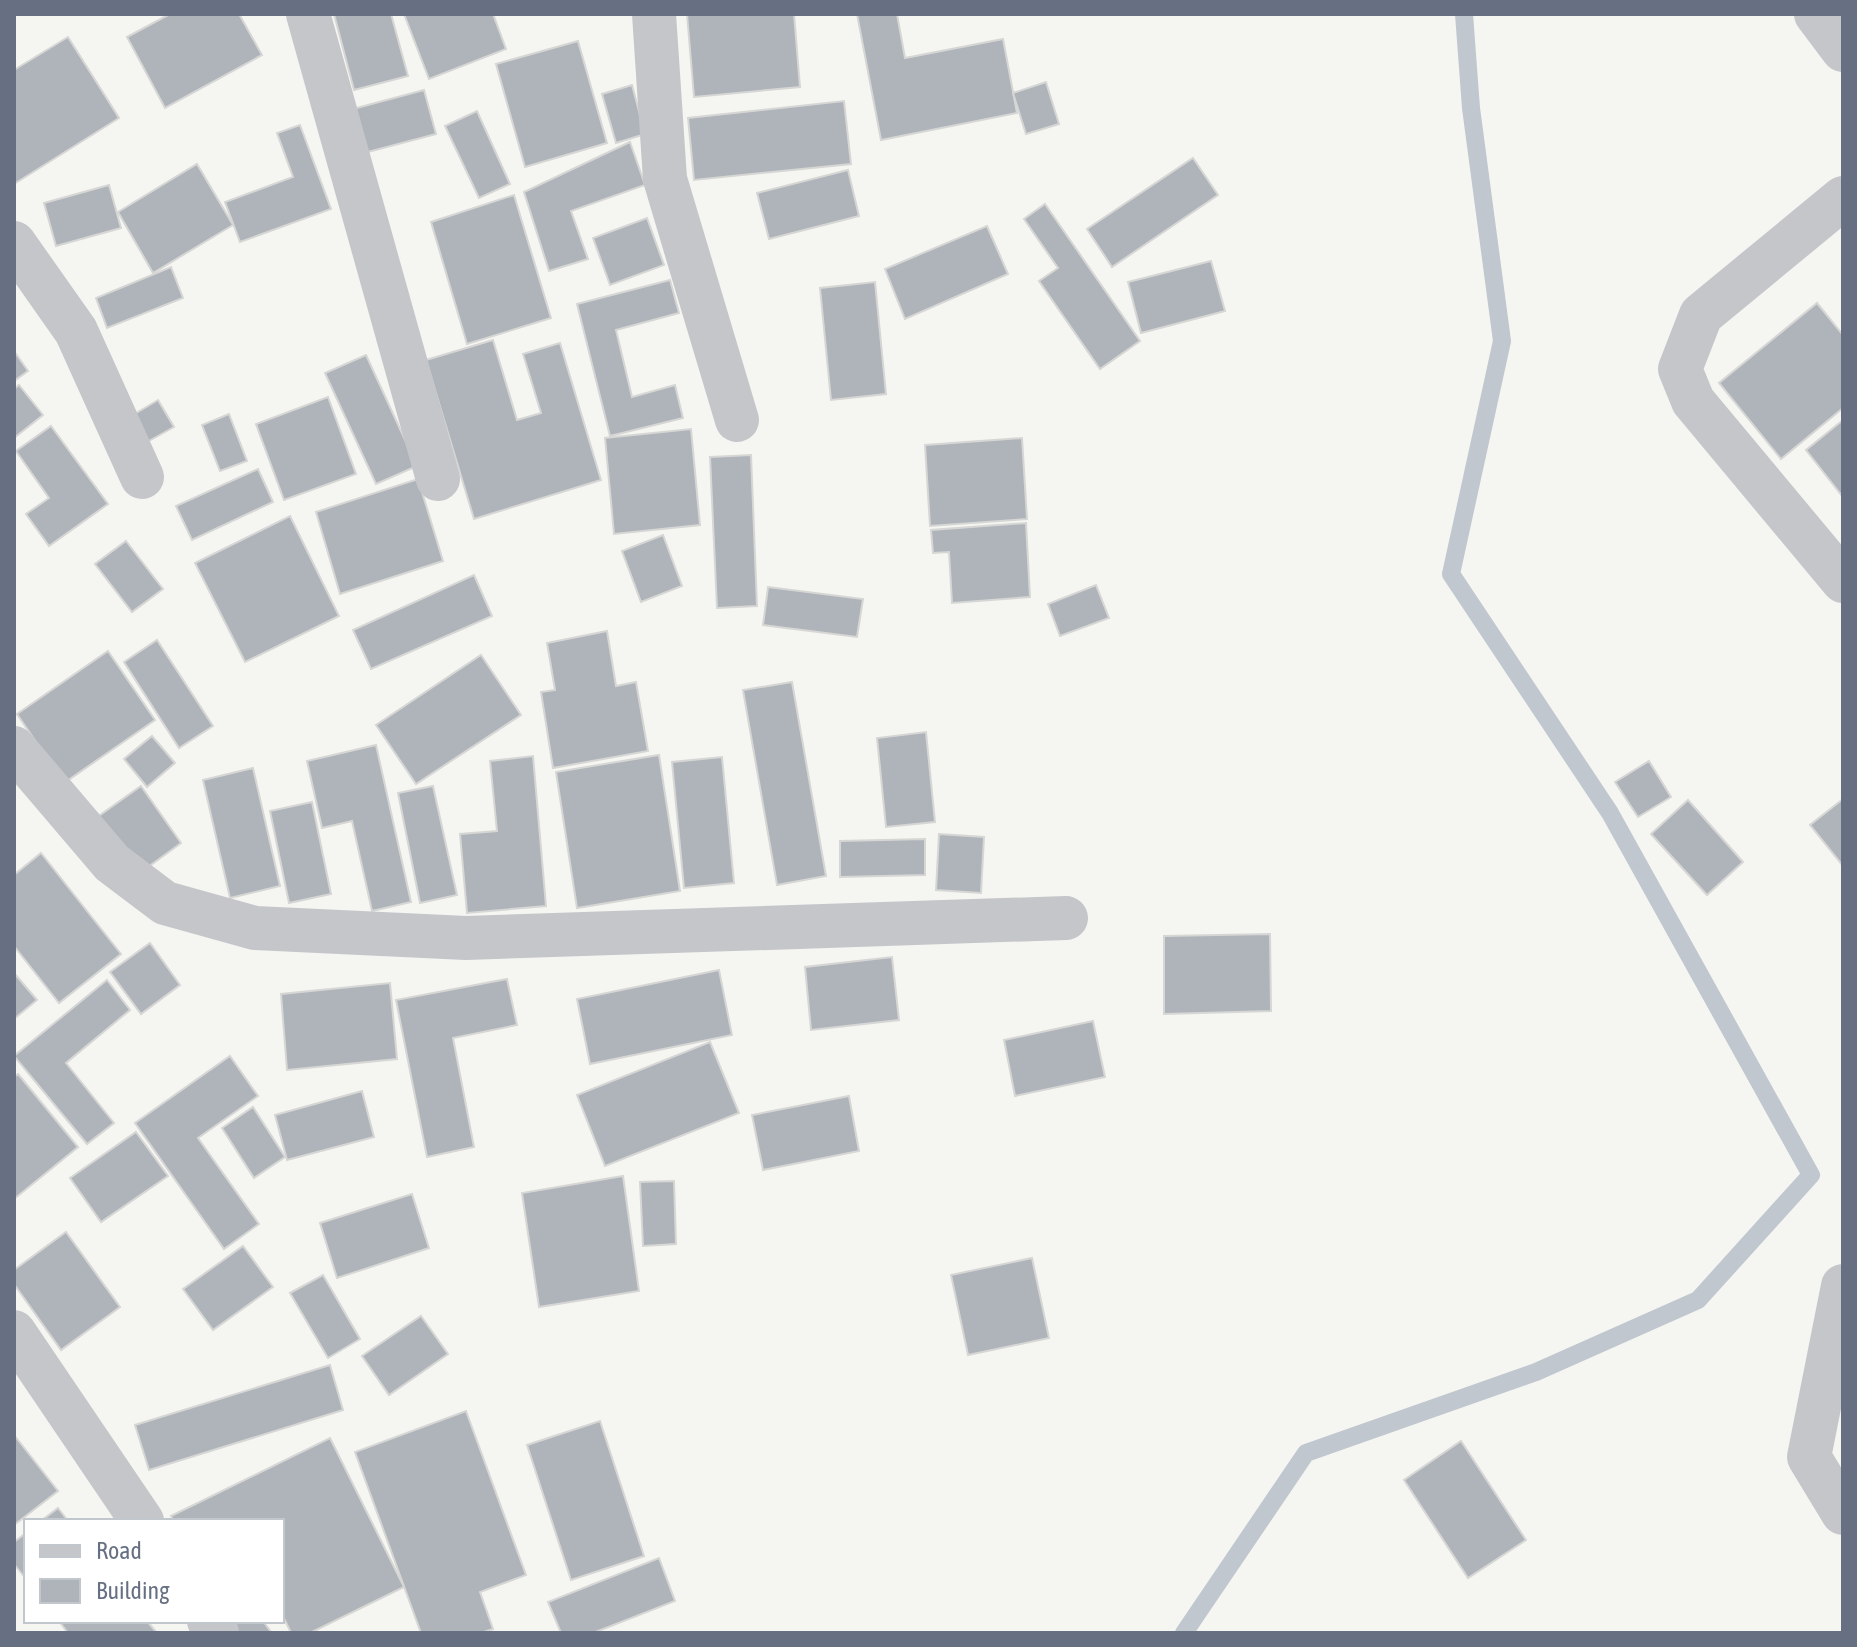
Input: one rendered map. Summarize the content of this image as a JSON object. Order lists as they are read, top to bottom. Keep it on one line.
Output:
{"legend":["Road","Building"]}
